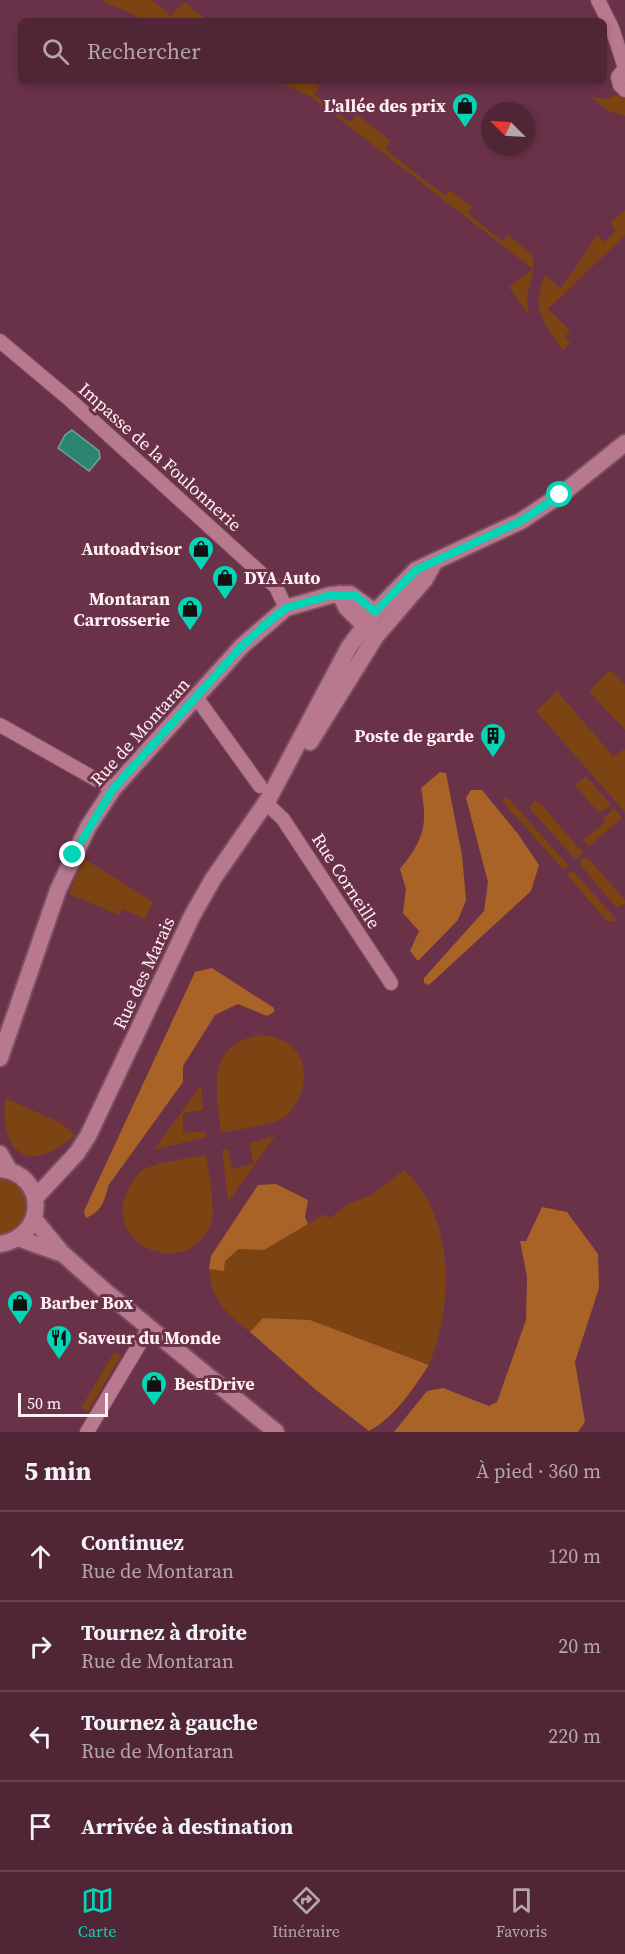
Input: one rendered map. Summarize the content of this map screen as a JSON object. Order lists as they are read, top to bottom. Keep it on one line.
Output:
{"streets":{"street":["Impasse de la Foulonnerie","Rue de Montaran","Rue Corneille","Rue des Marais"]},"crossings":[["Impasse de la Foulonnerie","Rue de Montaran"],["Rue de Montaran","Rue Corneille"],["Rue Corneille","Rue des Marais"]],"places":{"shop":["L'allée des prix","Autoadvisor","DYA Auto","Montaran Carrosserie","Barber Box","BestDrive"],"building":["Poste de garde"],"restaurant":["Saveur du Monde"]},"scale_bar":"50 m","north":"top left","page":{"search":"Rechercher","scale":"50 m","heading":["5 min","À pied · 360 m"],"list":[["Continuez","Rue de Montaran","120 m"],["Tournez à droite","Rue de Montaran","20 m"],["Tournez à gauche","Rue de Montaran","220 m"],"Arrivée à destination"],"nav":["Carte","Itinéraire","Favoris"]}}
